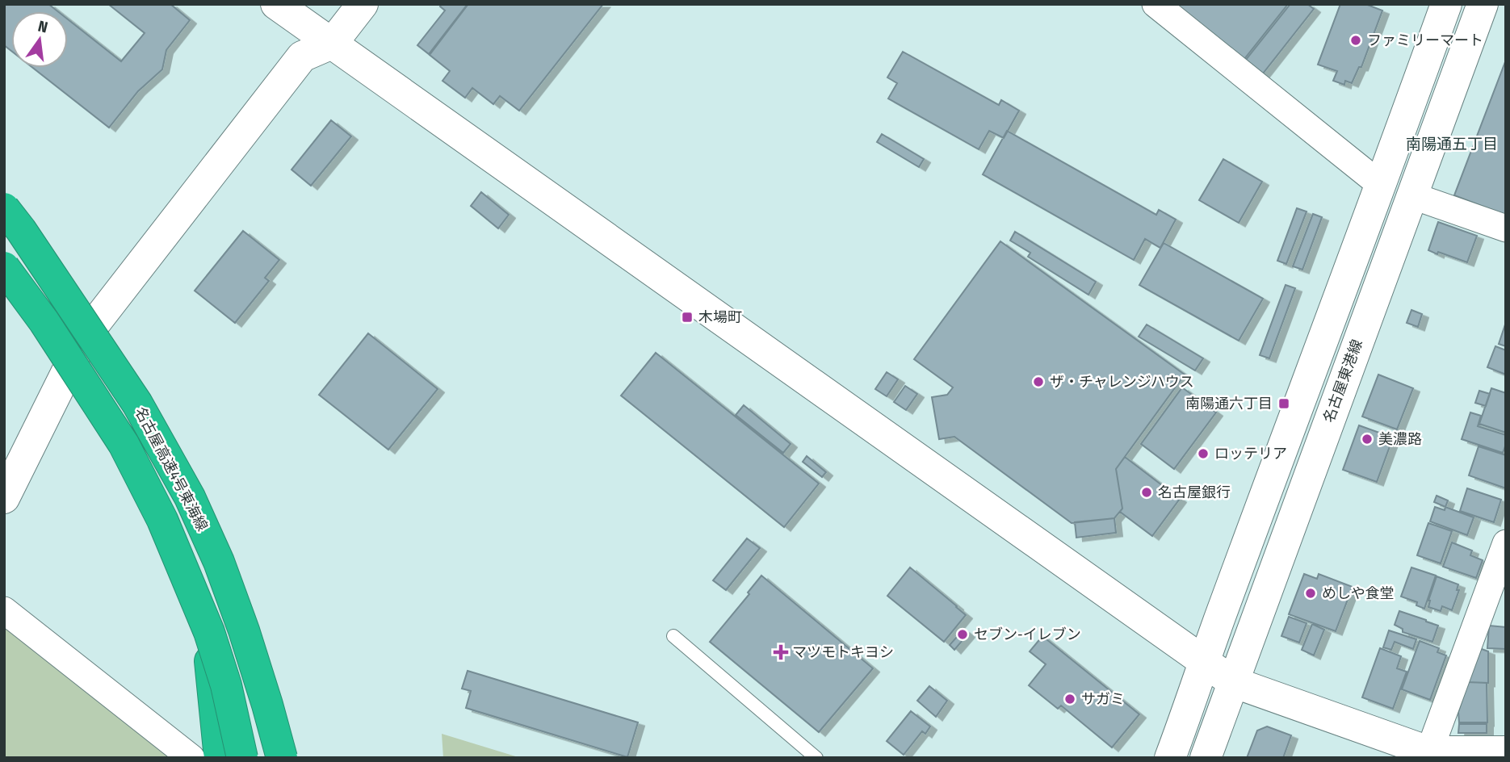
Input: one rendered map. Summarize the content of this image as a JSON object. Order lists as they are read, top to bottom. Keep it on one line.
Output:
{"streets":{"highway":["名古屋高速4号東海線"],"street":["名古屋東港線"]},"districts":["南陽通五丁目"],"places":{"other":["ファミリーマート","ザ・チャレンジハウス","美濃路","ロッテリア","名古屋銀行","めしや食堂","セブン-イレブン","サガミ"],"transit":["木場町","南陽通六丁目"],"health":["マツモトキヨシ"]},"north":"top"}
